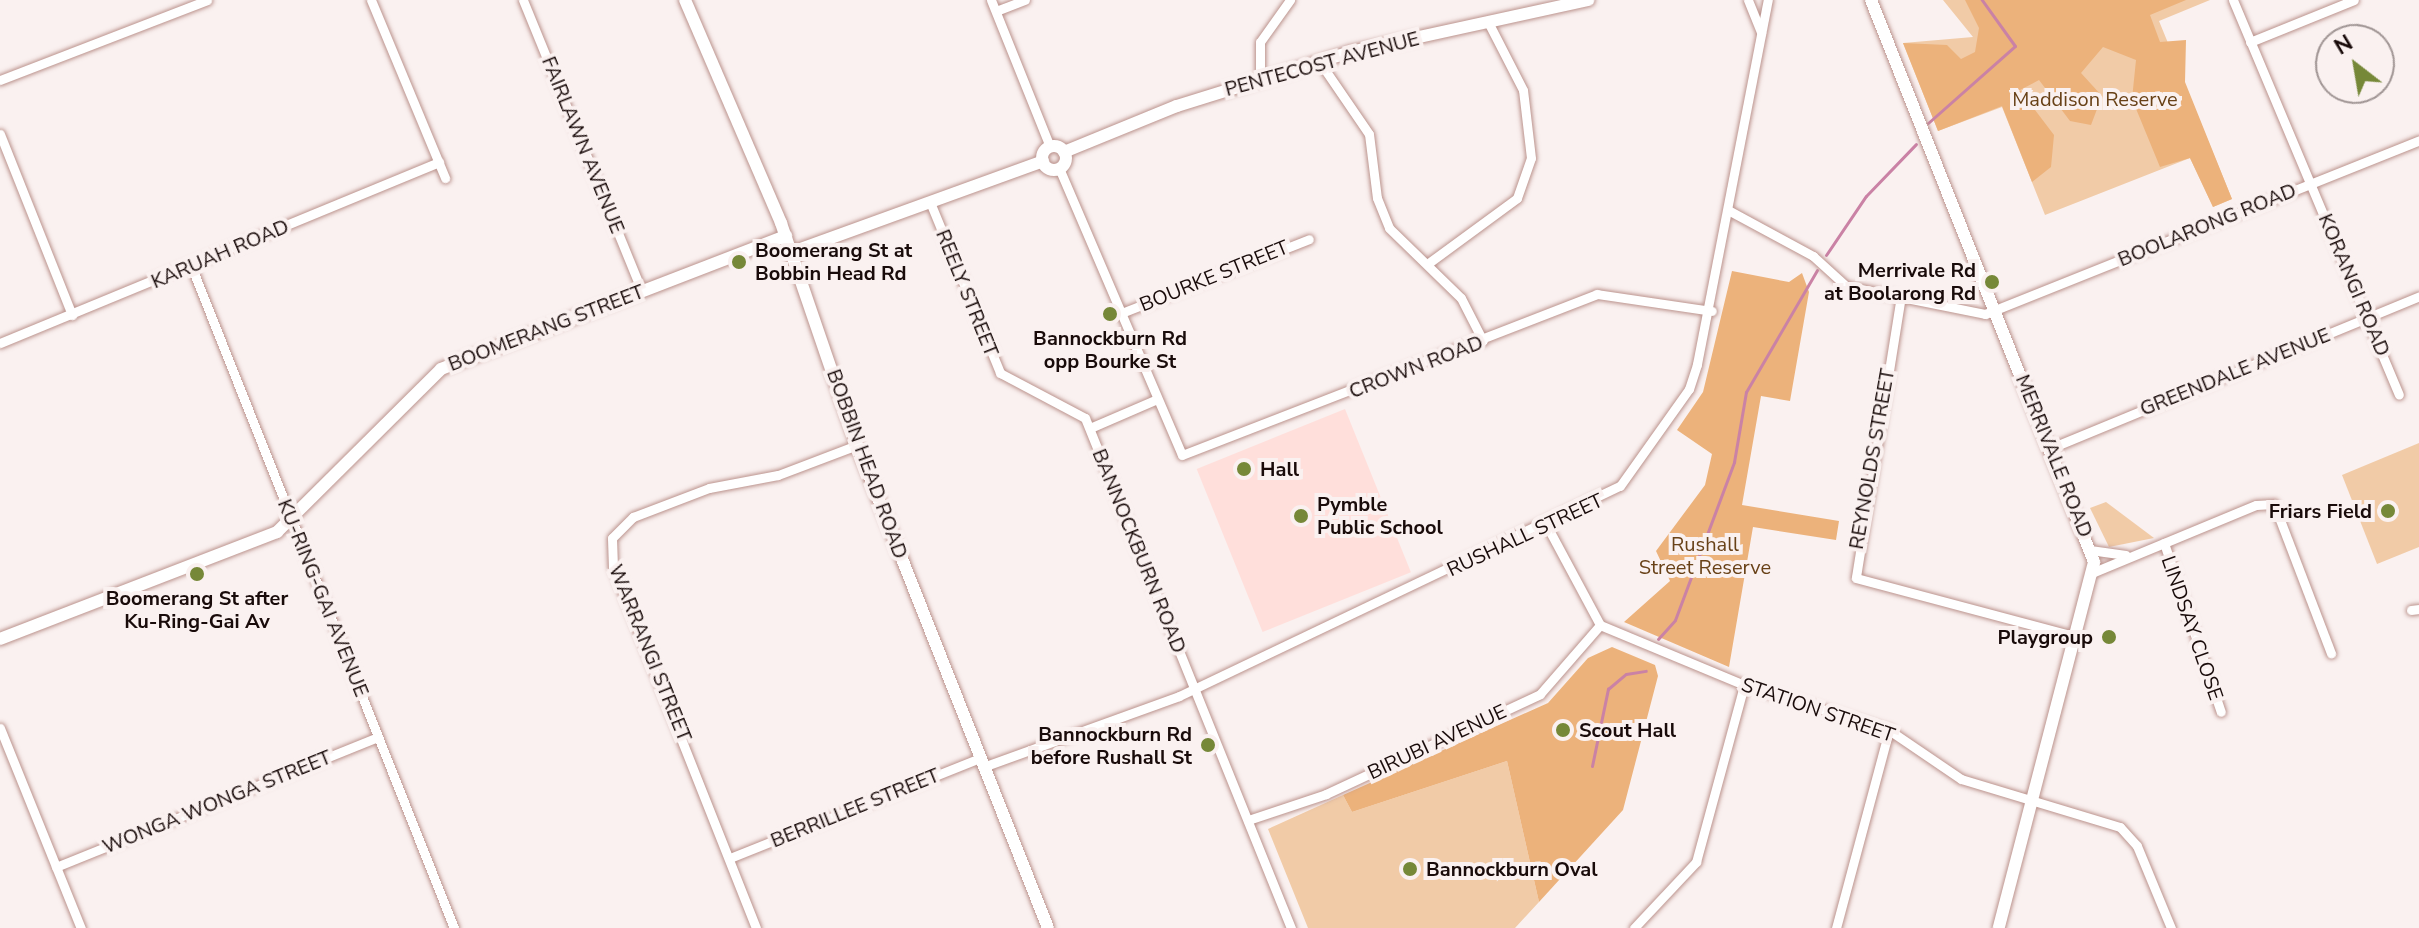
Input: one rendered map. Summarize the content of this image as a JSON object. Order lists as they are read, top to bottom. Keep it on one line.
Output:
{"streets":{"street":["PENTECOST AVENUE","FAIRLAWN AVENUE","BOOLARONG ROAD","KARUAH ROAD","BOURKE STREET","KORANGI ROAD","REELY STREET","BOOMERANG STREET","CROWN ROAD","GREENDALE AVENUE","MERRIVALE ROAD","REYNOLDS STREET","BOBBIN HEAD ROAD","RUSHALL STREET","BANNOCKBURN ROAD","KU-RING-GAI AVENUE","LINDSAY CLOSE","WARRANGI STREET","STATION STREET","BIRUBI AVENUE","WONGA WONGA STREET","BERRILLEE STREET"]},"crossings":[["FAIRLAWN AVENUE","BOOMERANG STREET"],["BOOLARONG ROAD","KORANGI ROAD"],["BOOLARONG ROAD","MERRIVALE ROAD"],["KARUAH ROAD","KU-RING-GAI AVENUE"],["KORANGI ROAD","GREENDALE AVENUE"],["REELY STREET","BANNOCKBURN ROAD"],["BOOMERANG STREET","BOBBIN HEAD ROAD"],["BOOMERANG STREET","KU-RING-GAI AVENUE"],["CROWN ROAD","RUSHALL STREET"],["CROWN ROAD","BANNOCKBURN ROAD"],["GREENDALE AVENUE","MERRIVALE ROAD"],["MERRIVALE ROAD","REYNOLDS STREET"],["MERRIVALE ROAD","STATION STREET"],["BOBBIN HEAD ROAD","RUSHALL STREET"],["BOBBIN HEAD ROAD","WARRANGI STREET"],["BOBBIN HEAD ROAD","BERRILLEE STREET"],["RUSHALL STREET","BANNOCKBURN ROAD"],["RUSHALL STREET","BERRILLEE STREET"],["BANNOCKBURN ROAD","BIRUBI AVENUE"],["KU-RING-GAI AVENUE","WONGA WONGA STREET"],["WARRANGI STREET","BERRILLEE STREET"],["STATION STREET","BIRUBI AVENUE"]],"parks":["Maddison Reserve","Rushall Street Reserve"],"places":["Boomerang St at Bobbin Head Rd","Merrivale Rd at Boolarong Rd","Bannockburn Rd opp Bourke St","Hall","Friars Field","Pymble Public School","Boomerang St after Ku-Ring-Gai Av","Playgroup","Scout Hall","Bannockburn Rd before Rushall St","Bannockburn Oval"],"north":"top left"}
